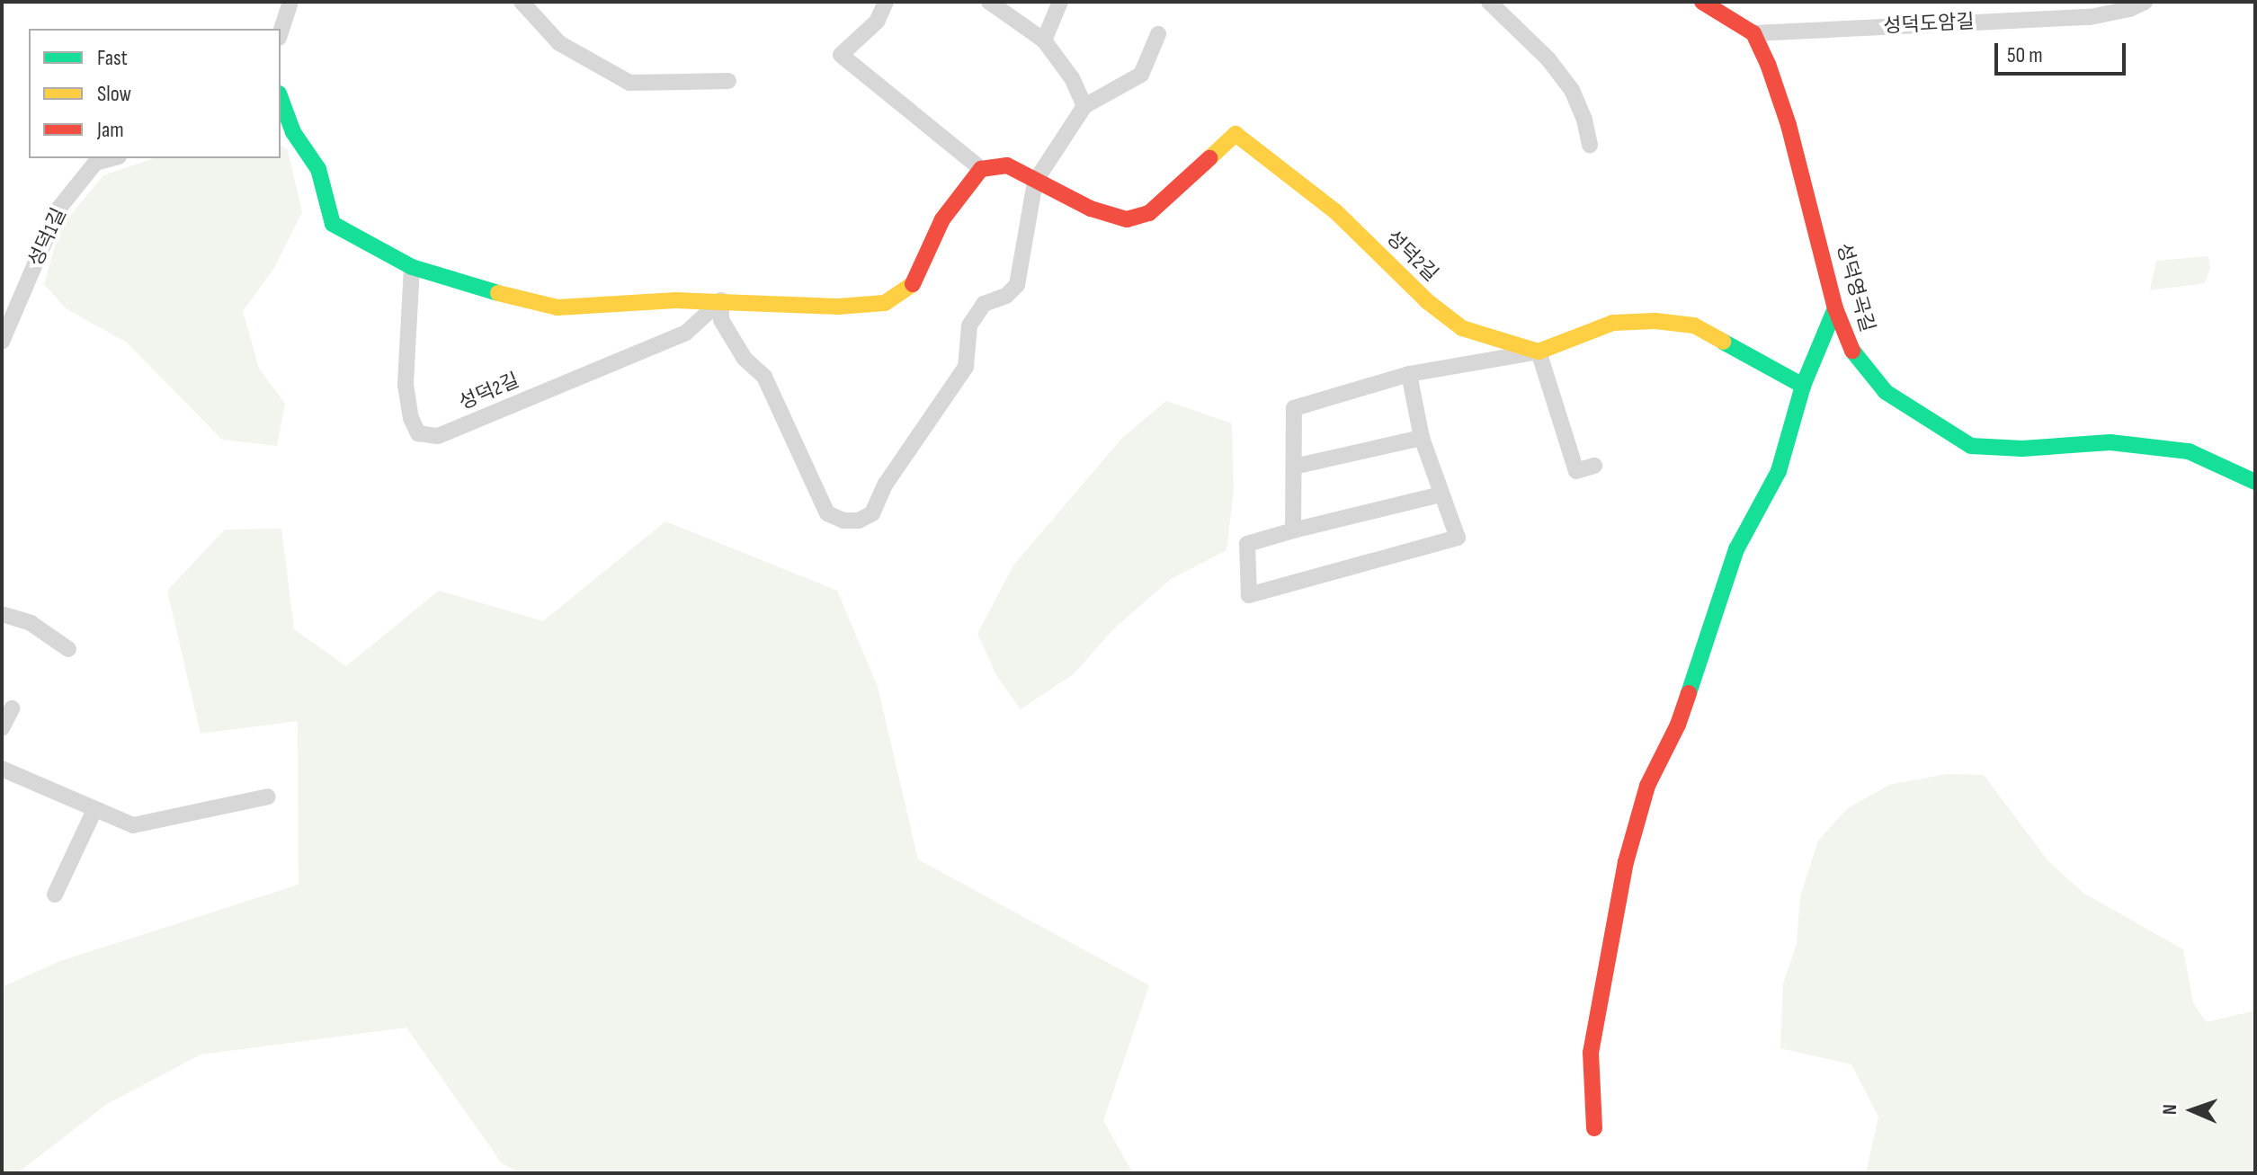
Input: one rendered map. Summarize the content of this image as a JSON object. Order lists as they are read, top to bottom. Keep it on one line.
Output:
{"streets":{"street":["성덕도암길","성덕1길","성덕2길","성덕영곡길"]},"crossings":[["성덕도암길","성덕영곡길"]],"legend":["Fast","Slow","Jam"],"scale_bar":"50 m","north":"left"}
